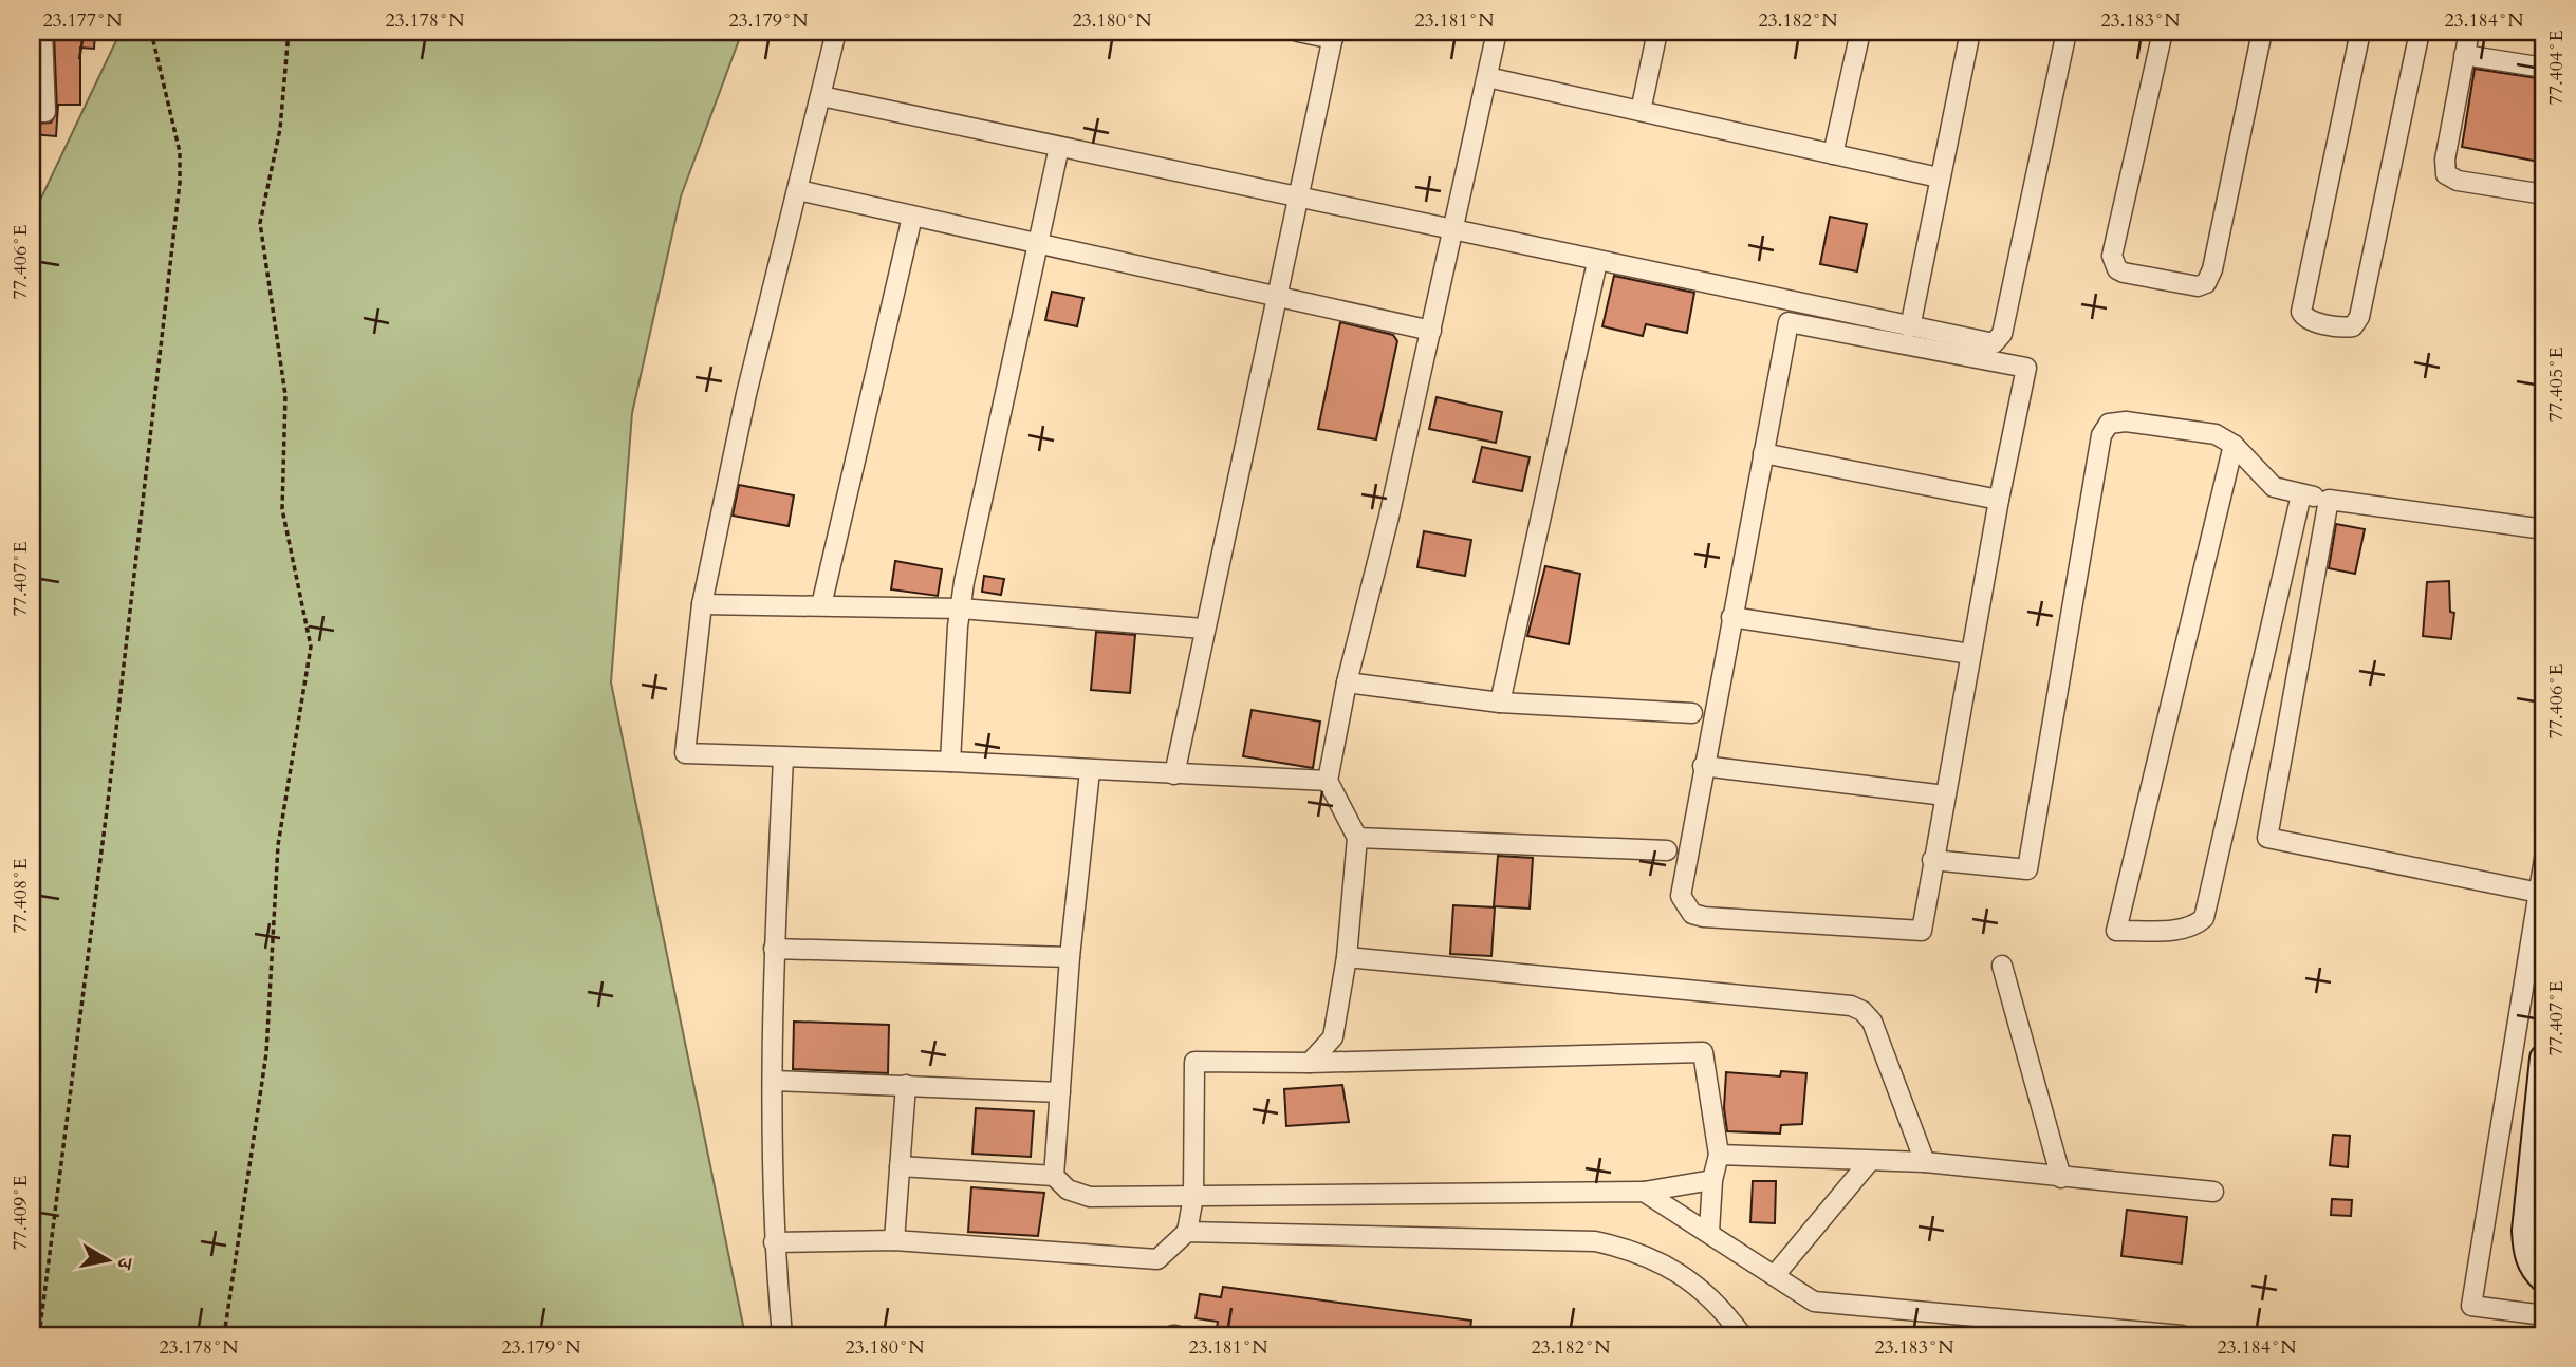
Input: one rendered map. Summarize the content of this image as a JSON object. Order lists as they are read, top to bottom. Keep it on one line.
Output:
{"north":"right","coordinates":["23.177°N","23.178°N","23.179°N","23.180°N","23.181°N","23.182°N","23.183°N","23.184°N","77.404°E","77.406°E","77.405°E","77.407°E","77.408°E","77.409°E"]}
